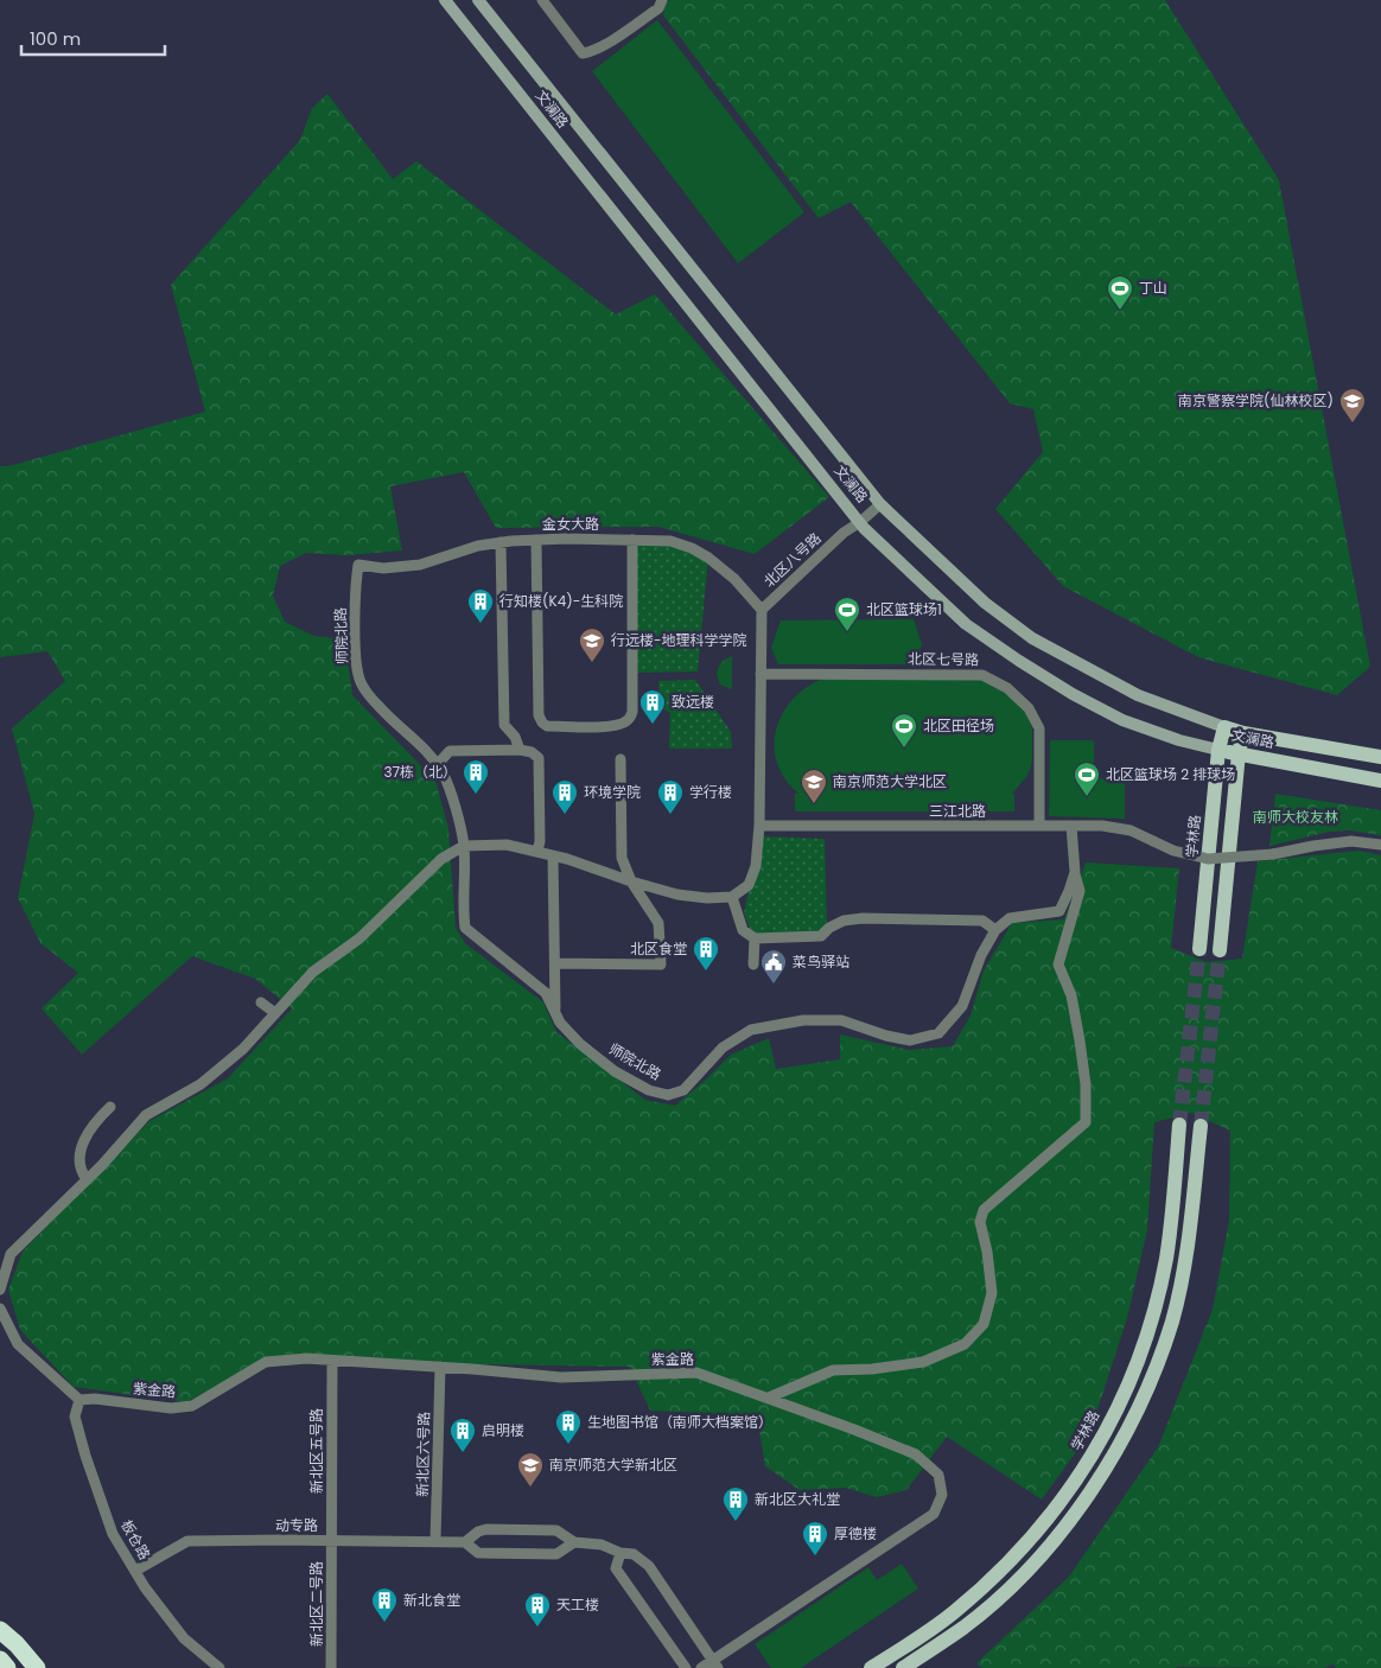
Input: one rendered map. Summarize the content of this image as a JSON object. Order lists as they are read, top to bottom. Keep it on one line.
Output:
{"streets":{"main road":["文澜路","学林路"],"street":["金女大路","北区八号路","师院北路","北区七号路","三江北路","紫金路","新北区五号路","新北区六号路","动专路","板仓路","新北区二号路"]},"crossings":[["文澜路","北区八号路"],["文澜路","学林路"],["金女大路","北区八号路"],["金女大路","师院北路"],["北区七号路","三江北路"],["三江北路","学林路"],["紫金路","新北区五号路"],["紫金路","新北区六号路"],["紫金路","板仓路"],["新北区五号路","动专路"],["新北区五号路","新北区二号路"],["新北区六号路","动专路"],["动专路","板仓路"],["动专路","新北区二号路"]],"parks":["南师大校友林"],"places":{"sports":["丁山","北区篮球场1","北区田径场","北区篮球场 2 排球场"],"school or university":["南京警察学院(仙林校区)","行远楼-地理科学学院","南京师范大学北区","南京师范大学新北区"],"building":["行知楼(K4)-生科院","致远楼","37栋（北）","环境学院","学行楼","北区食堂","生地图书馆（南师大档案馆）","启明楼","新北区大礼堂","厚德楼","新北食堂","天工楼"],"public building":["菜鸟驿站"]},"scale_bar":"100 m"}
